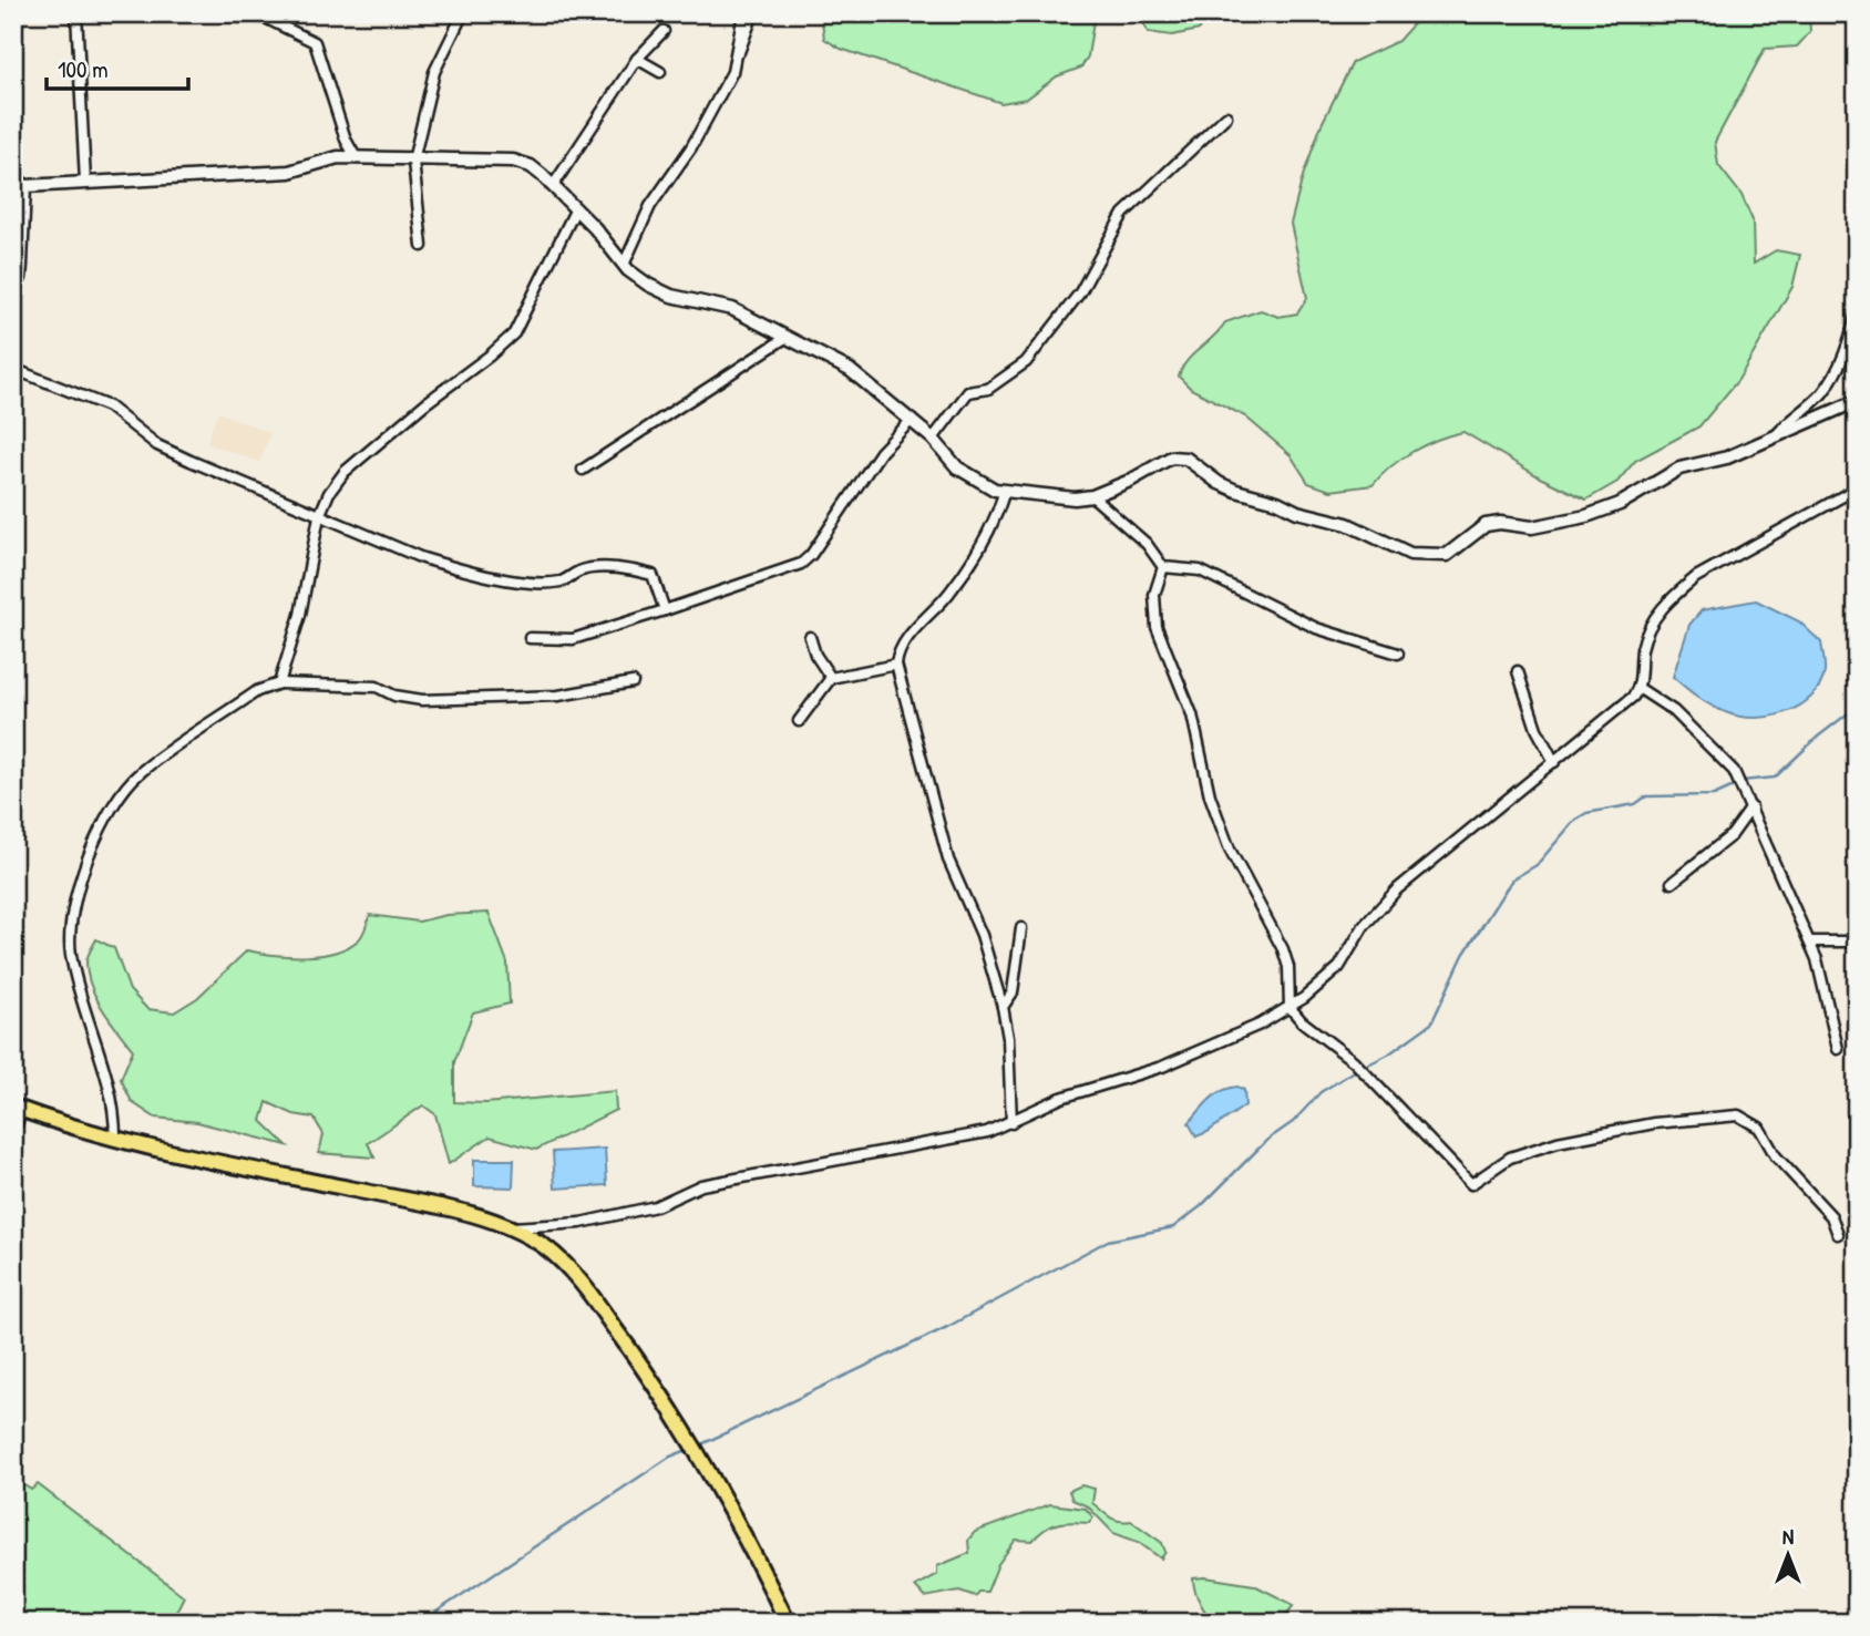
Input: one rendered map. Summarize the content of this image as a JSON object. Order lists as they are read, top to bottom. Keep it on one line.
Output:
{"scale_bar":"100 m","north":"top"}
